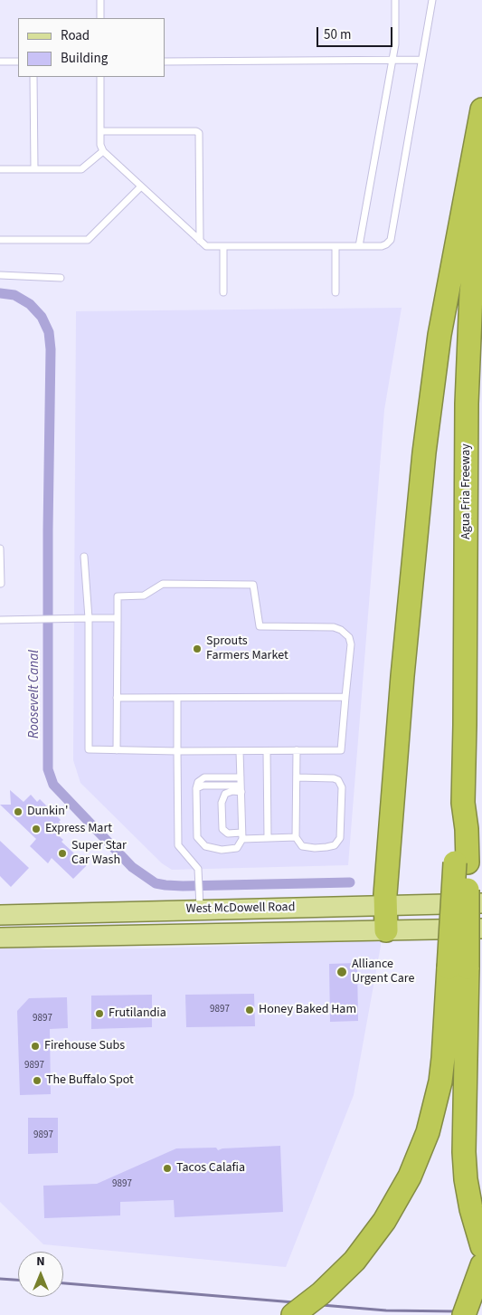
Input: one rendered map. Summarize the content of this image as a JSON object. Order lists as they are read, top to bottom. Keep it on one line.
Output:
{"streets":{"highway":["Agua Fria Freeway"],"main road":["West McDowell Road"]},"water":["Roosevelt Canal"],"places":["Sprouts Farmers Market","Dunkin'","Express Mart","Super Star Car Wash","Alliance Urgent Care","Honey Baked Ham","Frutilandia","Firehouse Subs","The Buffalo Spot","Tacos Calafia"],"house_numbers":["9897","9897","9897","9897","9897"],"legend":["Road","Building"],"scale_bar":"50 m","north":"top"}
